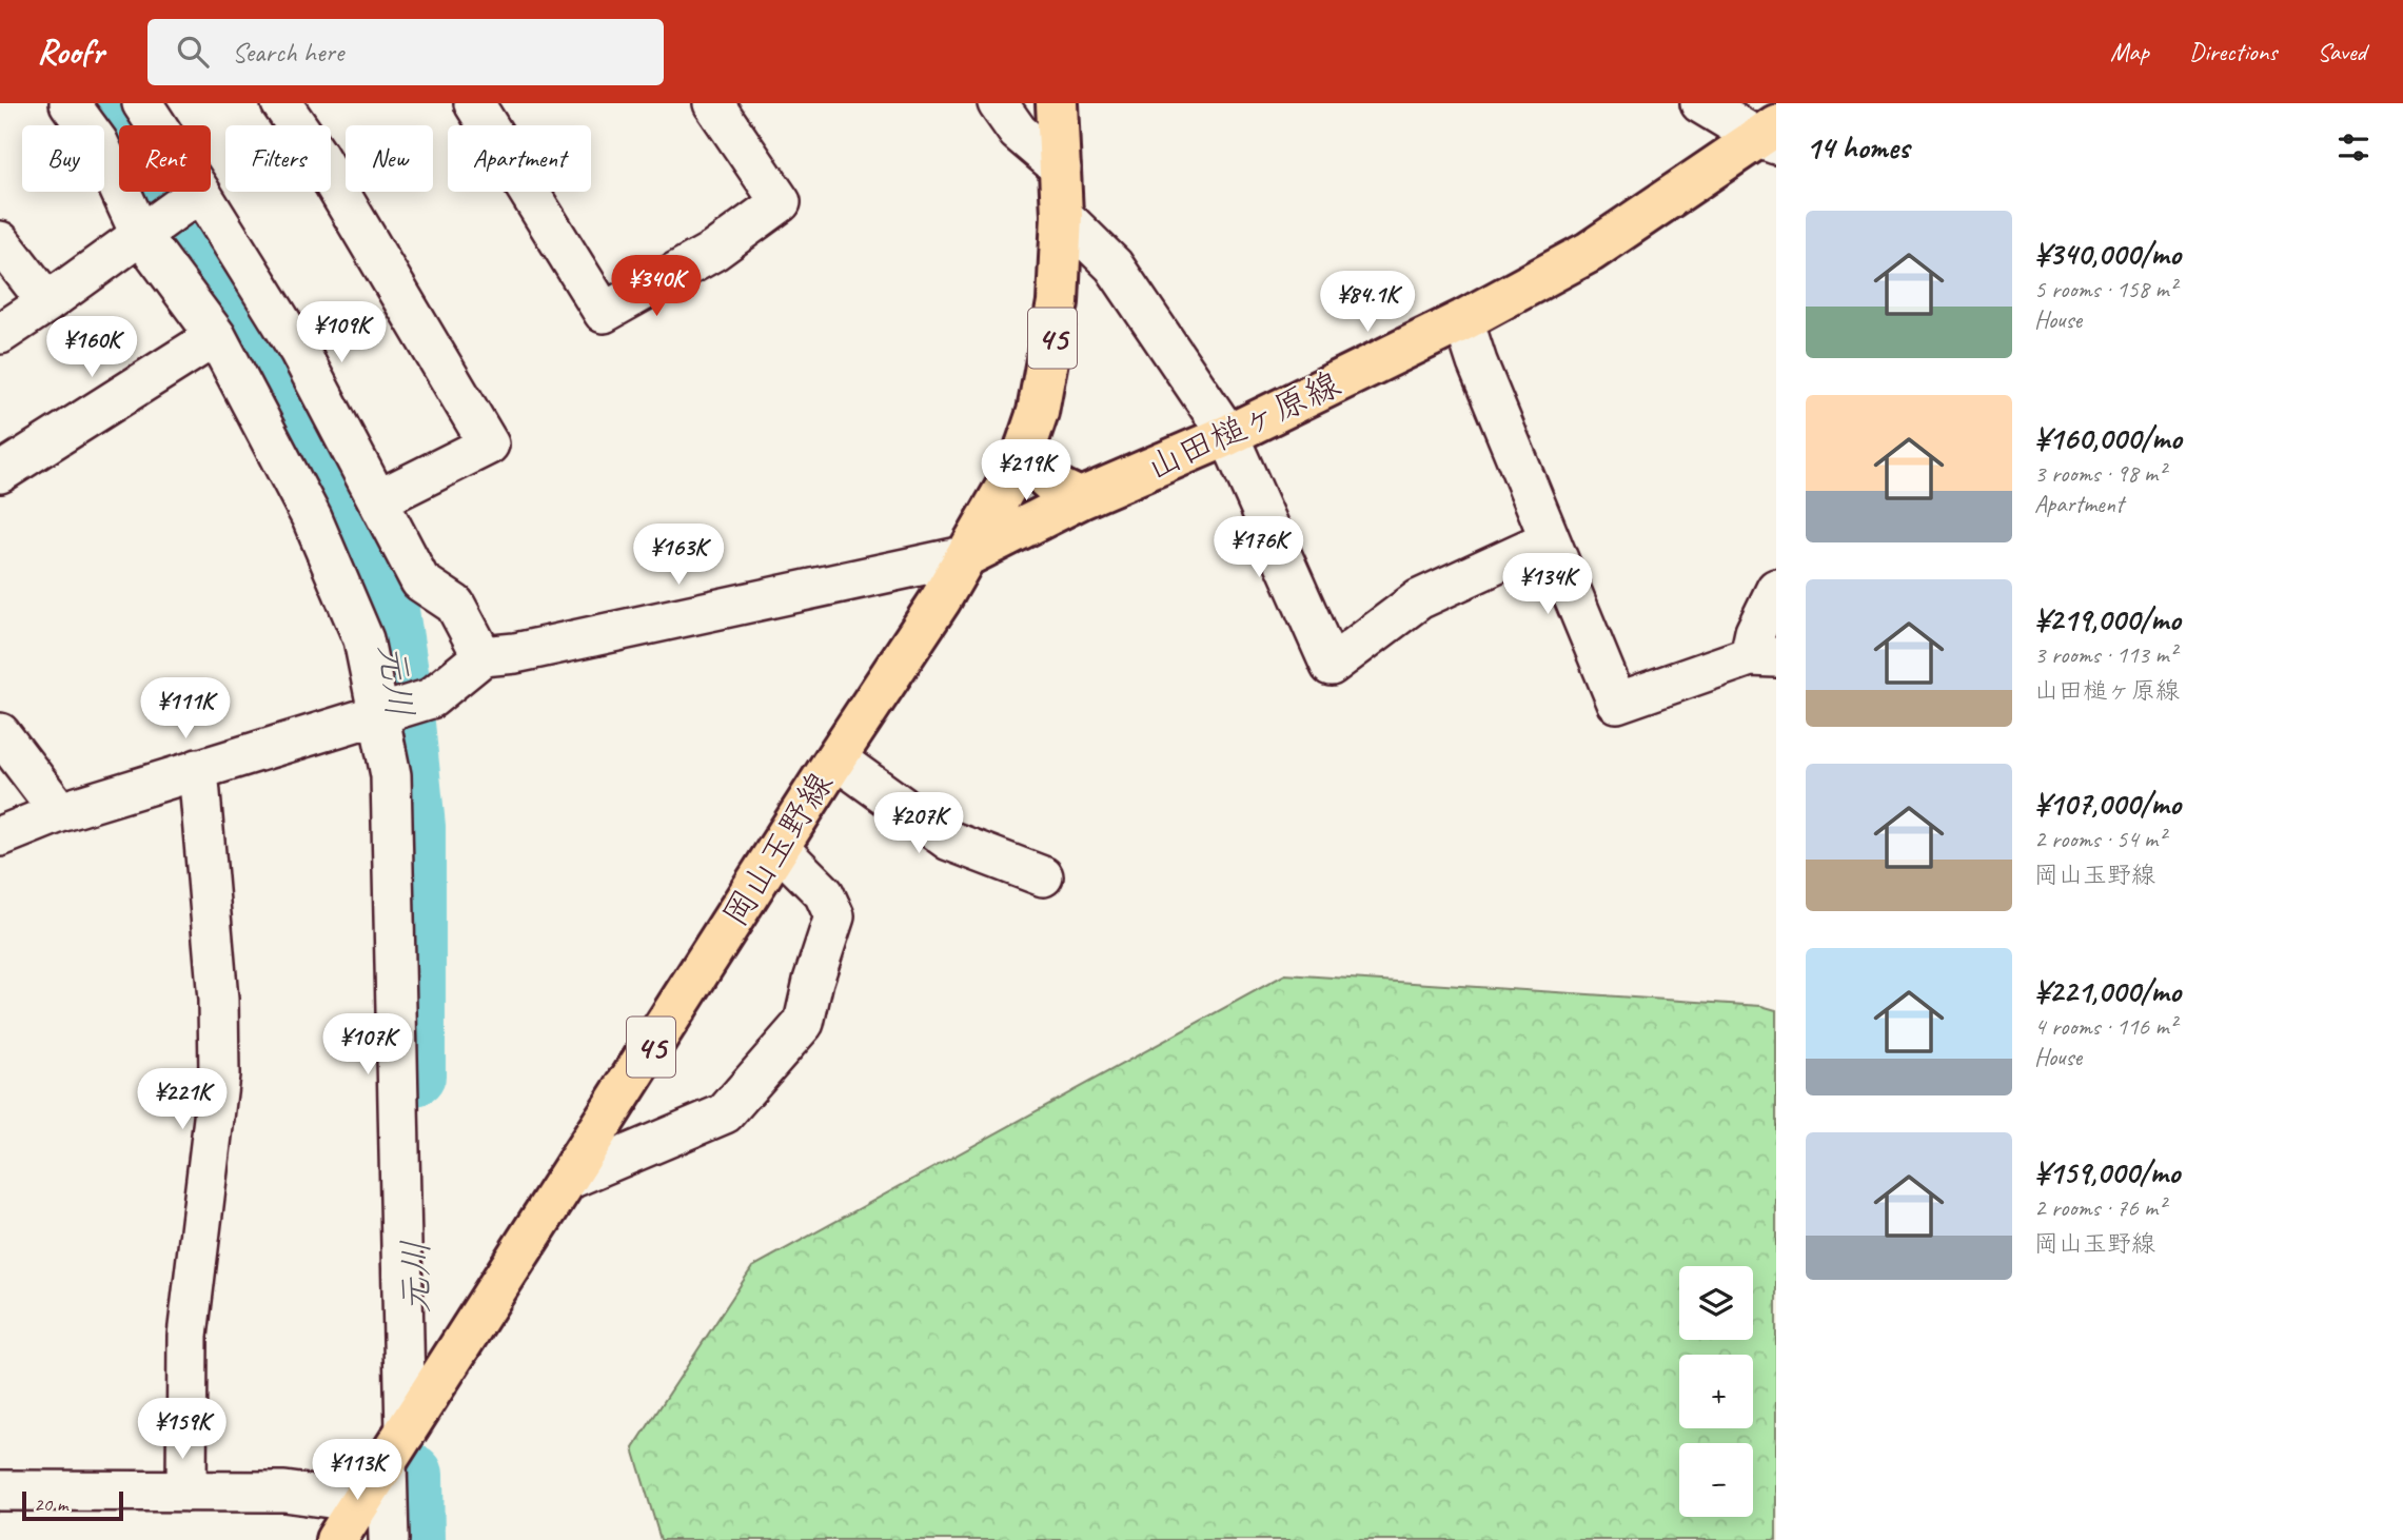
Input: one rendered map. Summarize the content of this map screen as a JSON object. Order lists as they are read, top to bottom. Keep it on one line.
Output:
{"streets":{"main road":["45","山田槌ヶ原線","岡山玉野線"]},"crossings":[["山田槌ヶ原線","岡山玉野線"]],"water":["元川"],"scale_bar":"20 m","page":{"header":"Roofr","search":"Search here","nav":["Map","Directions","Saved"],"heading":"14 homes","chip":["Buy","Rent","Filters","New","Apartment"],"list":[{"name":"¥340,000/mo","note":"5 rooms · 158 m² · House"},{"name":"¥160,000/mo","note":"3 rooms · 98 m² · Apartment"},{"name":"¥219,000/mo","note":"3 rooms · 113 m² · 山田槌ヶ原線"},{"name":"¥107,000/mo","note":"2 rooms · 54 m² · 岡山玉野線"},{"name":"¥221,000/mo","note":"4 rooms · 116 m² · House"},{"name":"¥159,000/mo","note":"2 rooms · 76 m² · 岡山玉野線"}],"price":["¥340K","¥84.1K","¥109K","¥160K","¥219K","¥176K","¥163K","¥134K","¥111K","¥207K","¥107K","¥221K","¥159K","¥113K"],"map_buttons":["+","−"],"scale":"20 m"}}
